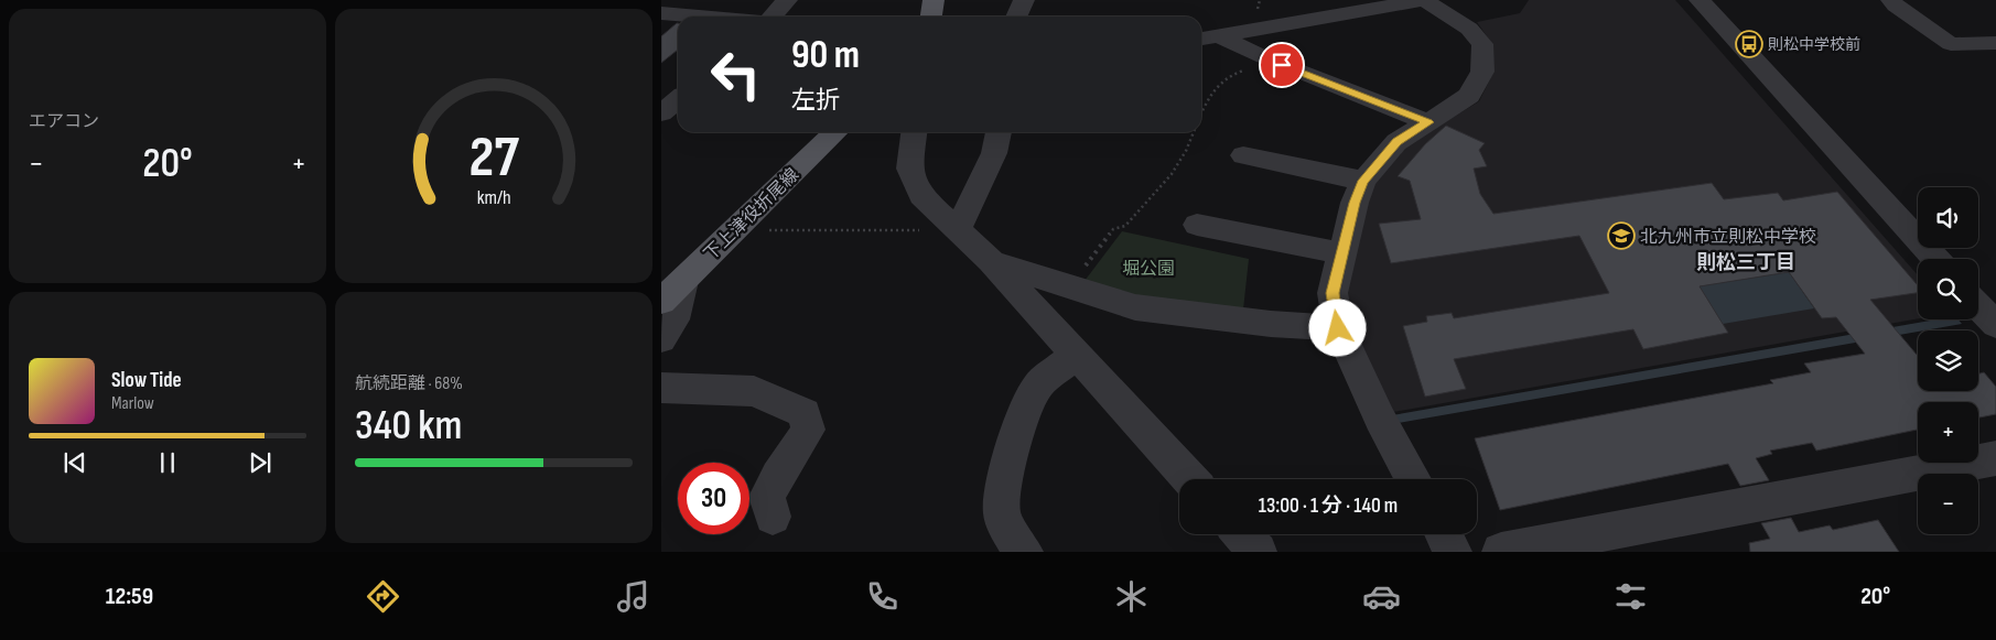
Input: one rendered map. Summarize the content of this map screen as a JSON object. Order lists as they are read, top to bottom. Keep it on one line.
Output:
{"streets":{"main road":["下上津役折尾線"]},"districts":["則松三丁目"],"parks":["堀公園"],"places":{"bus stop":["則松中学校前"],"school or university":["北九州市立則松中学校"]},"page":{"tile":["エアコン",["航続距離 · 68%","340 km"]],"turn":["90 m","左折"],"heat":["−","20°","+"],"map_buttons":["+","−"],"song":["Slow Tide","Marlow"],"limit":"30","trip":"13:00 · 1 分 · 140 m","tabs":["12:59","20°"],"gauge":["27","km/h"]}}
